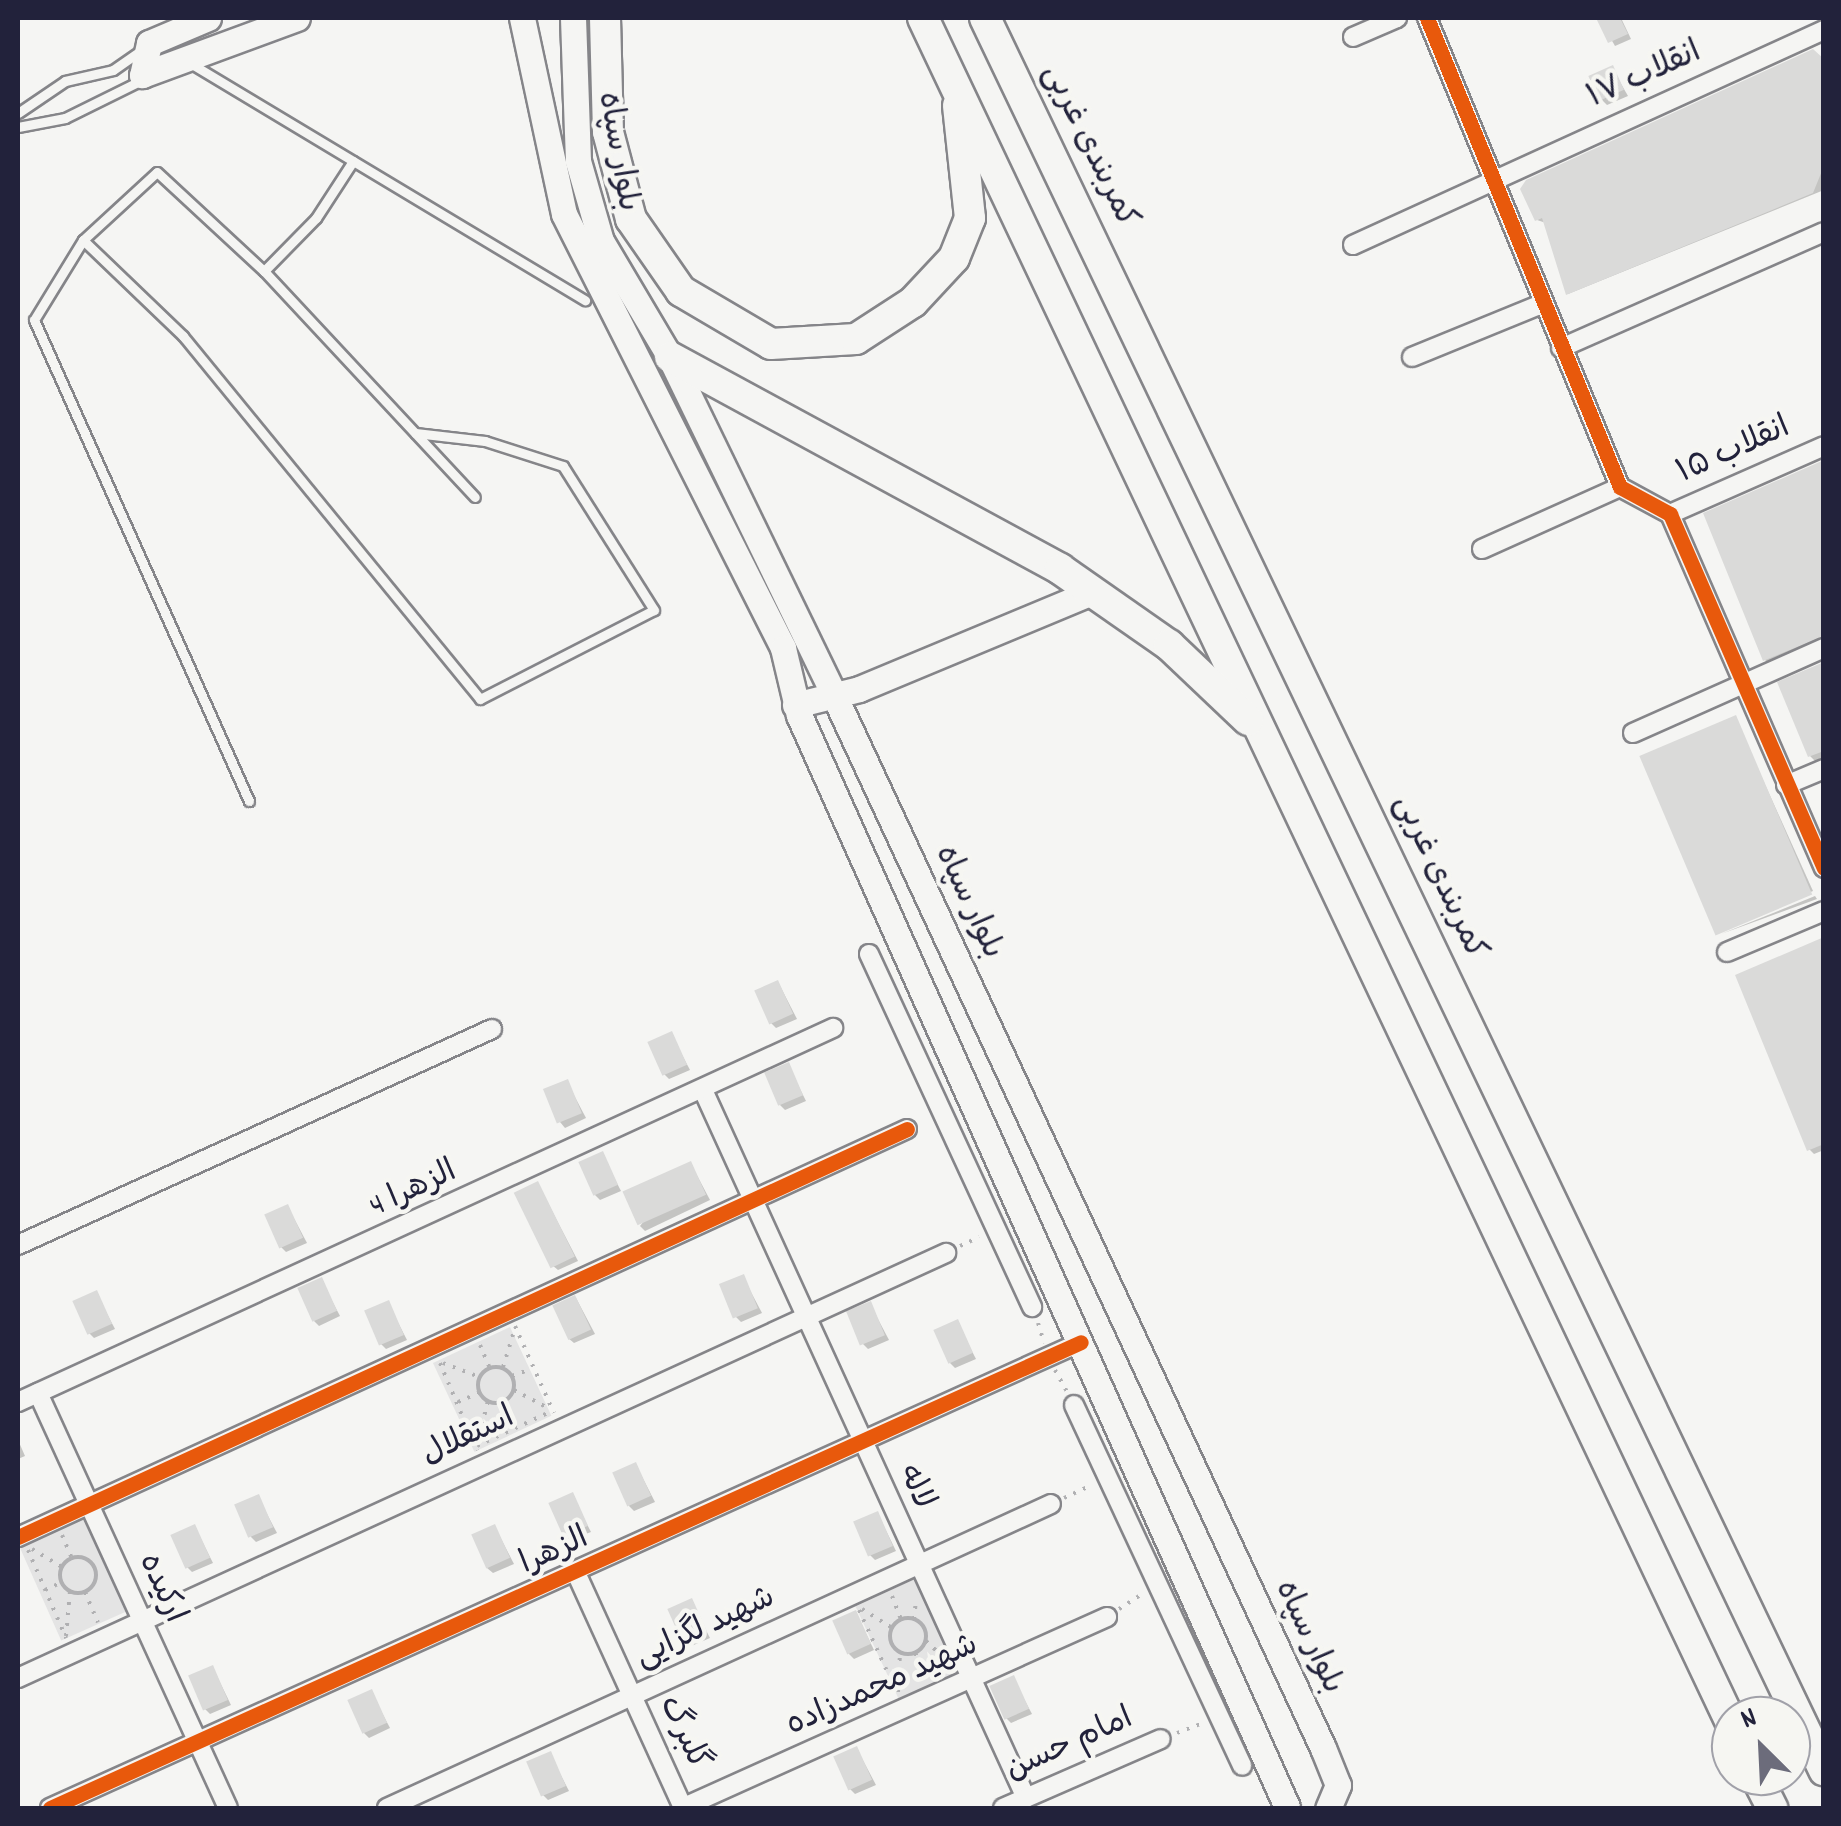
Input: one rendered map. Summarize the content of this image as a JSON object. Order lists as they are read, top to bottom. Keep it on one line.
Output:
{"streets":{"highway":["کمربندی غربی"],"main road":["بلوار سپاه"],"street":["انقلاب ۱۷","انقلاب ۱۵","الزهرا 4","استقلال","لاله","الزهرا","ارکیده","شهید لگزایی","شهید محمدزاده","گلبرگ","امام حسن"]},"crossings":[["بلوار سپاه","الزهرا"],["الزهرا 4","لاله"],["الزهرا 4","ارکیده"],["استقلال","لاله"],["استقلال","ارکیده"],["لاله","الزهرا"],["لاله","شهید لگزایی"],["لاله","شهید محمدزاده"],["لاله","امام حسن"],["الزهرا","ارکیده"],["الزهرا","گلبرگ"],["شهید لگزایی","گلبرگ"],["شهید محمدزاده","گلبرگ"]],"north":"top left"}
